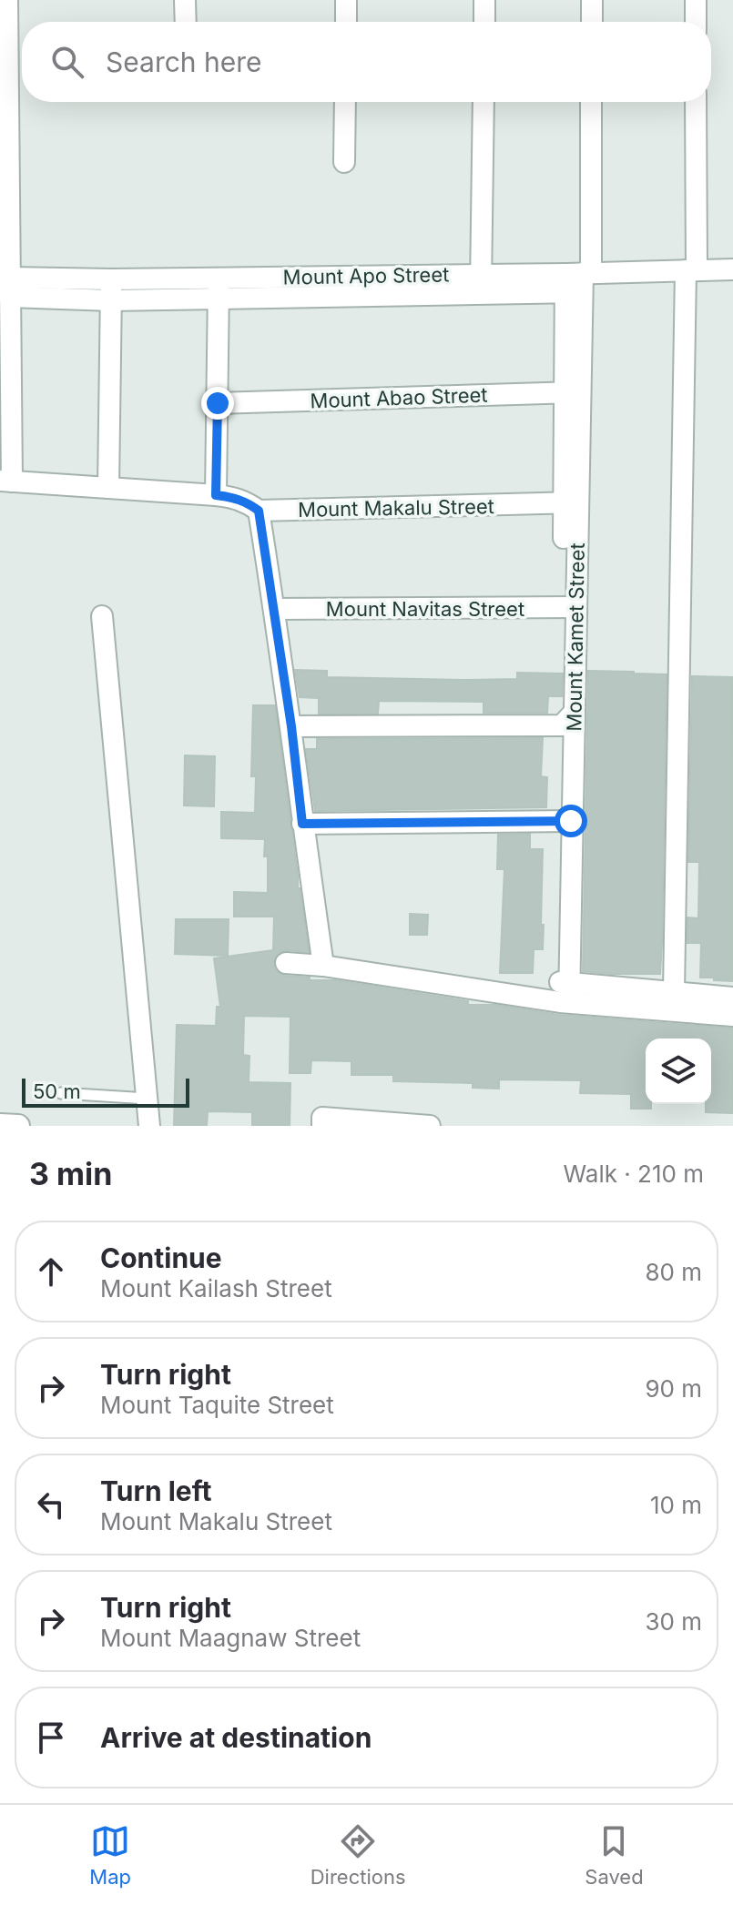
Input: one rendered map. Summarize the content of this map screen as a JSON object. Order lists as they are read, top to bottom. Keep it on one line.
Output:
{"streets":{"street":["Mount Apo Street","Mount Abao Street","Mount Makalu Street","Mount Navitas Street","Mount Kamet Street"]},"crossings":[["Mount Apo Street","Mount Kamet Street"],["Mount Abao Street","Mount Kamet Street"],["Mount Makalu Street","Mount Kamet Street"],["Mount Navitas Street","Mount Kamet Street"]],"scale_bar":"50 m","page":{"search":"Search here","scale":"50 m","heading":["3 min","Walk · 210 m"],"list":[["Continue","Mount Kailash Street","80 m"],["Turn right","Mount Taquite Street","90 m"],["Turn left","Mount Makalu Street","10 m"],["Turn right","Mount Maagnaw Street","30 m"],"Arrive at destination"],"nav":["Map","Directions","Saved"]}}
